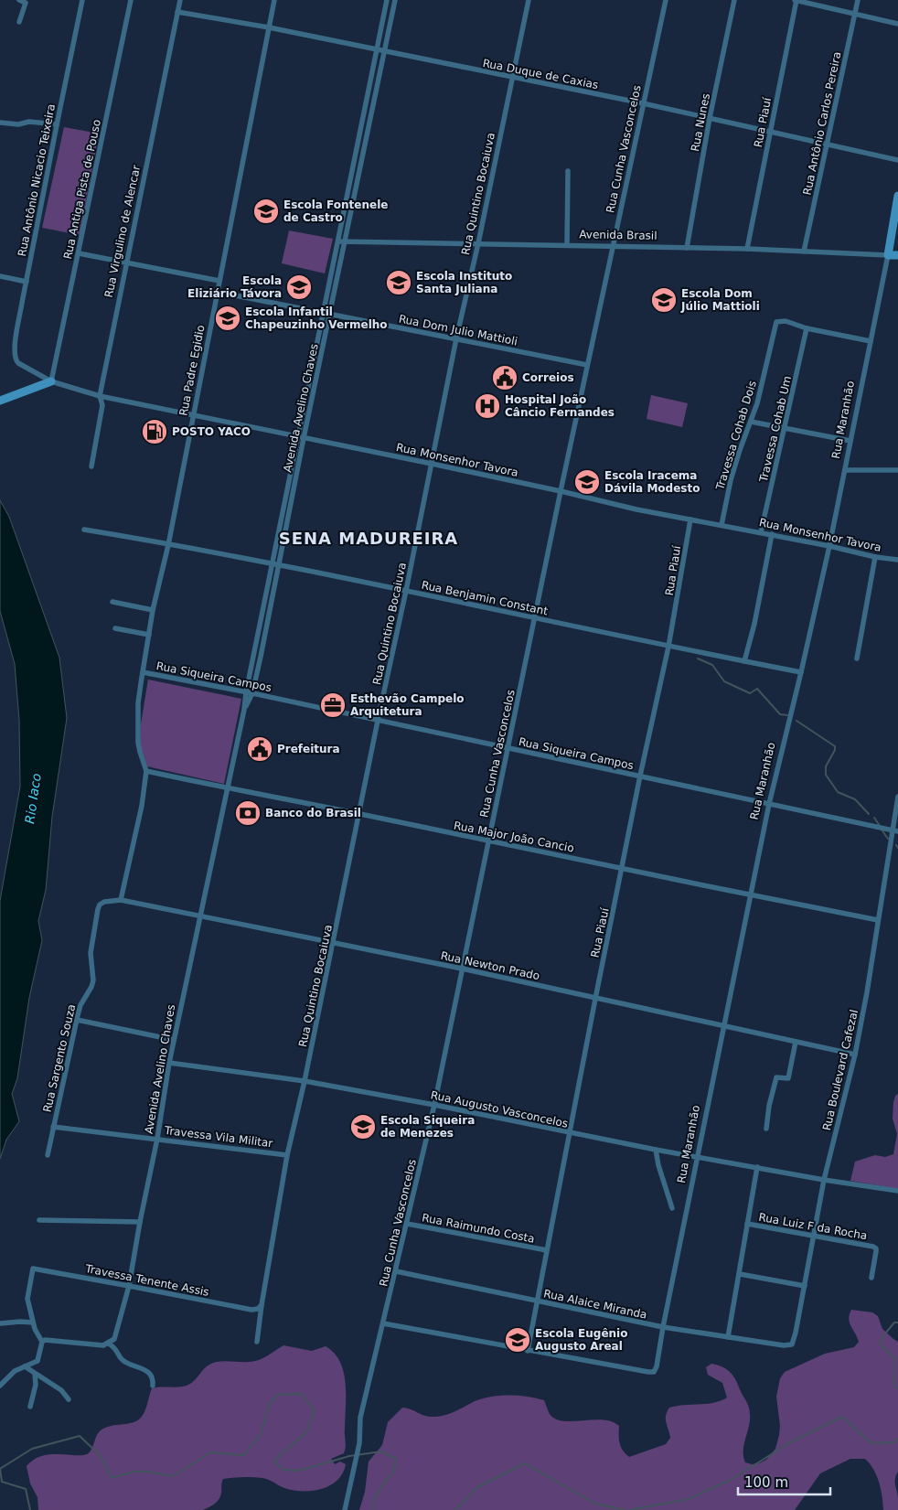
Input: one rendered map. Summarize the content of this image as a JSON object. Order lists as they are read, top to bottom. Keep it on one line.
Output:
{"streets":{"street":["Rua Duque de Caxias","Rua Nunes","Rua Piauí","Rua Antônio Carlos Pereira","Rua Cunha Vasconcelos","Rua Antônio Nicacio Teixeira","Rua Antiga Pista de Pouso","Rua Quintino Bocaiuva","Rua Virgulino de Alencar","Avenida Brasil","Rua Dom Julio Mattioli","Rua Padre Egidio","Avenida Avelino Chaves","Rua Maranhão","Travessa Cohab Um","Travessa Cohab Dois","Rua Monsenhor Tavora","Rua Benjamin Constant","Rua Siqueira Campos","Rua Major João Cancio","Rua Newton Prado","Rua Sargento Souza","Rua Boulevard Cafezal","Rua Augusto Vasconcelos","Travessa Vila Militar","Rua Luiz F da Rocha","Rua Raimundo Costa","Travessa Tenente Assis","Rua Alaice Miranda"]},"crossings":[["Rua Duque de Caxias","Rua Nunes"],["Rua Duque de Caxias","Rua Piauí"],["Rua Duque de Caxias","Rua Antônio Carlos Pereira"],["Rua Duque de Caxias","Rua Cunha Vasconcelos"],["Rua Duque de Caxias","Rua Quintino Bocaiuva"],["Rua Duque de Caxias","Rua Virgulino de Alencar"],["Rua Duque de Caxias","Rua Padre Egidio"],["Rua Duque de Caxias","Avenida Avelino Chaves"],["Rua Nunes","Avenida Brasil"],["Rua Piauí","Avenida Brasil"],["Rua Piauí","Rua Maranhão"],["Rua Piauí","Rua Monsenhor Tavora"],["Rua Piauí","Rua Benjamin Constant"],["Rua Piauí","Rua Siqueira Campos"],["Rua Piauí","Rua Major João Cancio"],["Rua Piauí","Rua Newton Prado"],["Rua Piauí","Rua Augusto Vasconcelos"],["Rua Piauí","Rua Raimundo Costa"],["Rua Piauí","Rua Alaice Miranda"],["Rua Antônio Carlos Pereira","Avenida Brasil"],["Rua Cunha Vasconcelos","Avenida Brasil"],["Rua Cunha Vasconcelos","Rua Dom Julio Mattioli"],["Rua Cunha Vasconcelos","Rua Monsenhor Tavora"],["Rua Cunha Vasconcelos","Rua Benjamin Constant"],["Rua Cunha Vasconcelos","Rua Siqueira Campos"],["Rua Cunha Vasconcelos","Rua Major João Cancio"],["Rua Cunha Vasconcelos","Rua Newton Prado"],["Rua Cunha Vasconcelos","Rua Augusto Vasconcelos"],["Rua Cunha Vasconcelos","Rua Raimundo Costa"],["Rua Cunha Vasconcelos","Rua Alaice Miranda"],["Rua Antônio Nicacio Teixeira","Rua Monsenhor Tavora"],["Rua Antiga Pista de Pouso","Rua Monsenhor Tavora"],["Rua Quintino Bocaiuva","Avenida Brasil"],["Rua Quintino Bocaiuva","Rua Dom Julio Mattioli"],["Rua Quintino Bocaiuva","Rua Monsenhor Tavora"],["Rua Quintino Bocaiuva","Rua Benjamin Constant"],["Rua Quintino Bocaiuva","Rua Siqueira Campos"],["Rua Quintino Bocaiuva","Rua Major João Cancio"],["Rua Quintino Bocaiuva","Rua Newton Prado"],["Rua Quintino Bocaiuva","Rua Augusto Vasconcelos"],["Rua Quintino Bocaiuva","Travessa Vila Militar"],["Rua Quintino Bocaiuva","Travessa Tenente Assis"],["Rua Virgulino de Alencar","Rua Monsenhor Tavora"],["Avenida Brasil","Avenida Avelino Chaves"],["Avenida Brasil","Rua Maranhão"],["Rua Dom Julio Mattioli","Rua Padre Egidio"],["Rua Dom Julio Mattioli","Avenida Avelino Chaves"],["Rua Padre Egidio","Rua Monsenhor Tavora"],["Rua Padre Egidio","Rua Benjamin Constant"],["Rua Padre Egidio","Rua Siqueira Campos"],["Rua Padre Egidio","Rua Major João Cancio"],["Avenida Avelino Chaves","Rua Monsenhor Tavora"],["Avenida Avelino Chaves","Rua Benjamin Constant"],["Avenida Avelino Chaves","Rua Siqueira Campos"],["Avenida Avelino Chaves","Rua Major João Cancio"],["Avenida Avelino Chaves","Rua Newton Prado"],["Avenida Avelino Chaves","Rua Augusto Vasconcelos"],["Avenida Avelino Chaves","Travessa Vila Militar"],["Avenida Avelino Chaves","Travessa Tenente Assis"],["Rua Maranhão","Rua Monsenhor Tavora"],["Rua Maranhão","Rua Benjamin Constant"],["Rua Maranhão","Rua Siqueira Campos"],["Rua Maranhão","Rua Major João Cancio"],["Rua Maranhão","Rua Newton Prado"],["Rua Maranhão","Rua Augusto Vasconcelos"],["Rua Maranhão","Rua Alaice Miranda"],["Travessa Cohab Um","Travessa Cohab Dois"],["Travessa Cohab Um","Rua Monsenhor Tavora"],["Travessa Cohab Dois","Rua Monsenhor Tavora"],["Rua Siqueira Campos","Rua Boulevard Cafezal"],["Rua Major João Cancio","Rua Boulevard Cafezal"],["Rua Newton Prado","Rua Sargento Souza"],["Rua Newton Prado","Rua Boulevard Cafezal"],["Rua Sargento Souza","Travessa Vila Militar"],["Rua Boulevard Cafezal","Rua Augusto Vasconcelos"],["Rua Boulevard Cafezal","Rua Luiz F da Rocha"],["Rua Boulevard Cafezal","Rua Alaice Miranda"]],"districts":["SENA MADUREIRA"],"water":["Rio Iaco"],"places":{"school or university":["Escola Fontenele de Castro","Escola Instituto Santa Juliana","Escola Eliziário Távora","Escola Dom Júlio Mattioli","Escola Infantil Chapeuzinho Vermelho","Escola Iracema Dávila Modesto","Escola Siqueira de Menezes","Escola Eugênio Augusto Areal"],"public building":["Correios","Prefeitura"],"hospital":["Hospital João Câncio Fernandes"],"fuel station":["POSTO YACO"],"office":["Esthevão Campelo Arquitetura"],"bank":["Banco do Brasil"]},"scale_bar":"100 m"}
